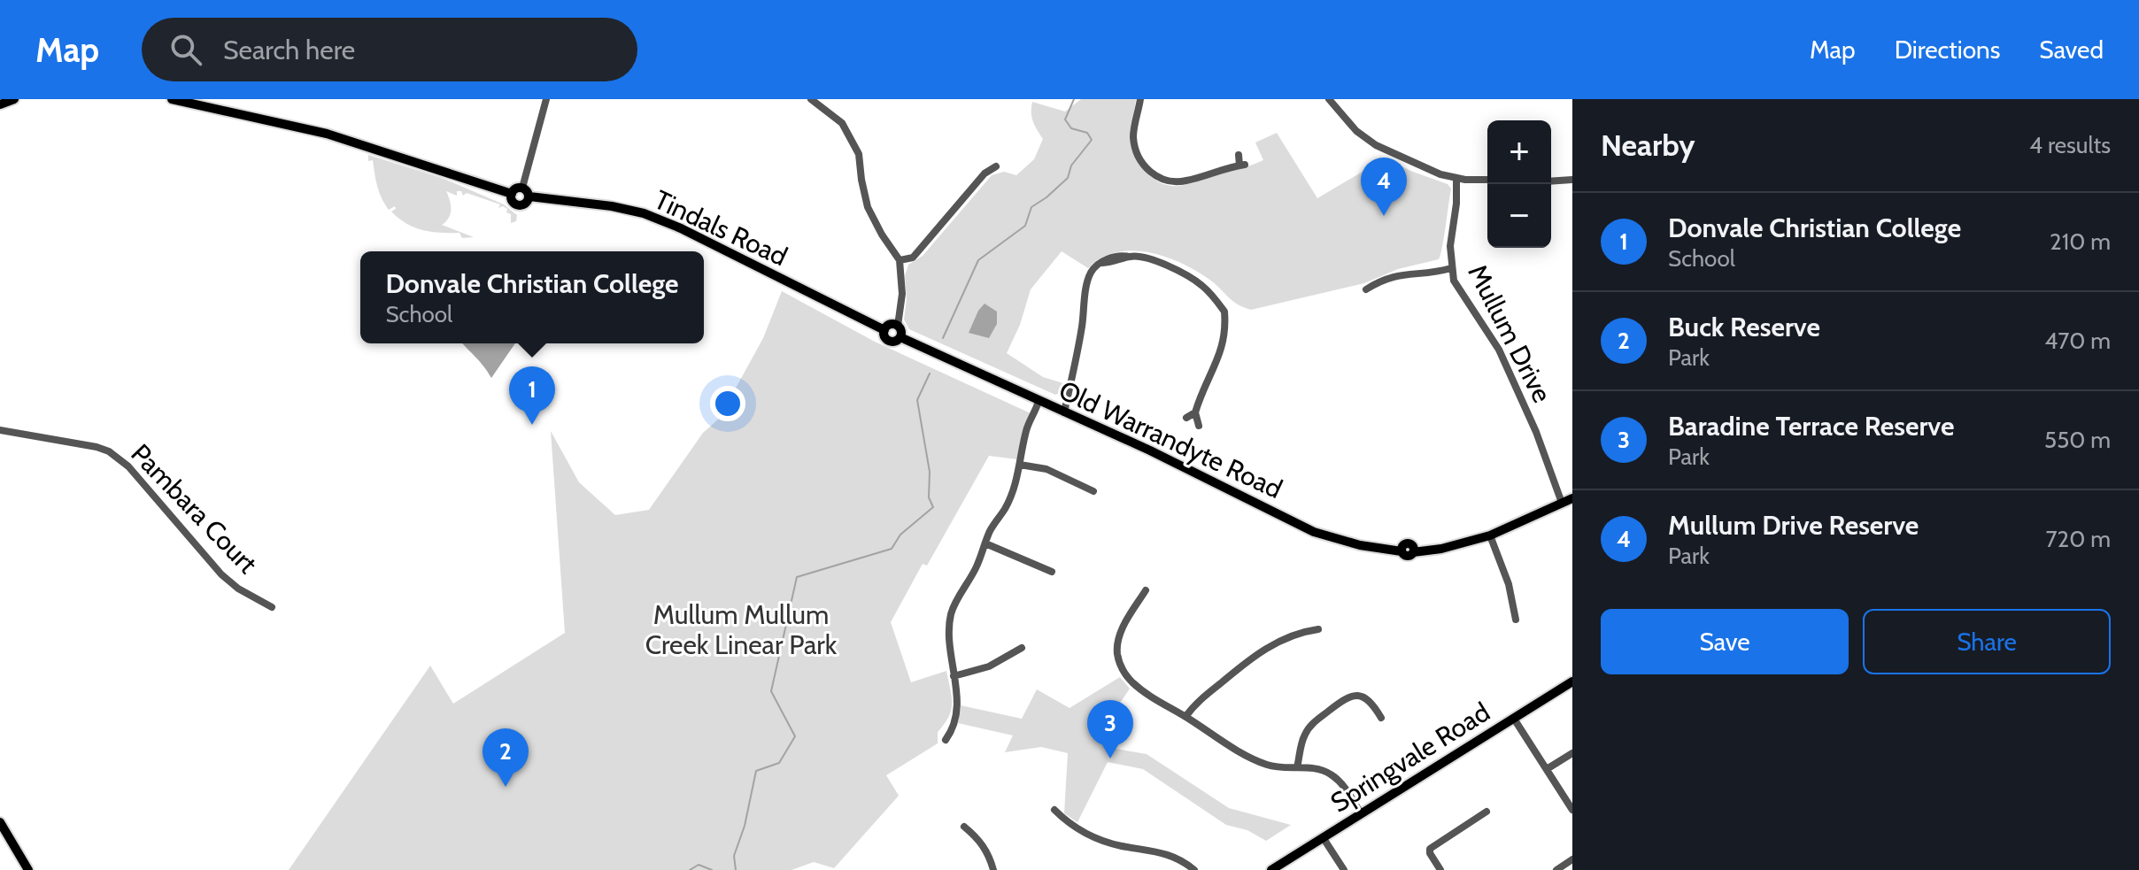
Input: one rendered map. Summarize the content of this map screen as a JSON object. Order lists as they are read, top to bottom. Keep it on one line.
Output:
{"streets":{"main road":["Tindals Road","Old Warrandyte Road","Springvale Road"],"street":["Mullum Drive","Pambara Court"]},"crossings":[["Tindals Road","Old Warrandyte Road"],["Mullum Drive","Old Warrandyte Road"]],"parks":["Mullum Mullum Creek Linear Park"],"page":{"header":"Map","search":"Search here","nav":["Map","Directions","Saved"],"heading":["Nearby","4 results"],"map_buttons":["+","−"],"pins":["4","1","3","2"],"list":[{"mark":"1","name":"Donvale Christian College","note":"School","value":"210 m"},{"mark":"2","name":"Buck Reserve","note":"Park","value":"470 m"},{"mark":"3","name":"Baradine Terrace Reserve","note":"Park","value":"550 m"},{"mark":"4","name":"Mullum Drive Reserve","note":"Park","value":"720 m"}],"popup":["Donvale Christian College","School"],"buttons":["Save","Share"]}}
